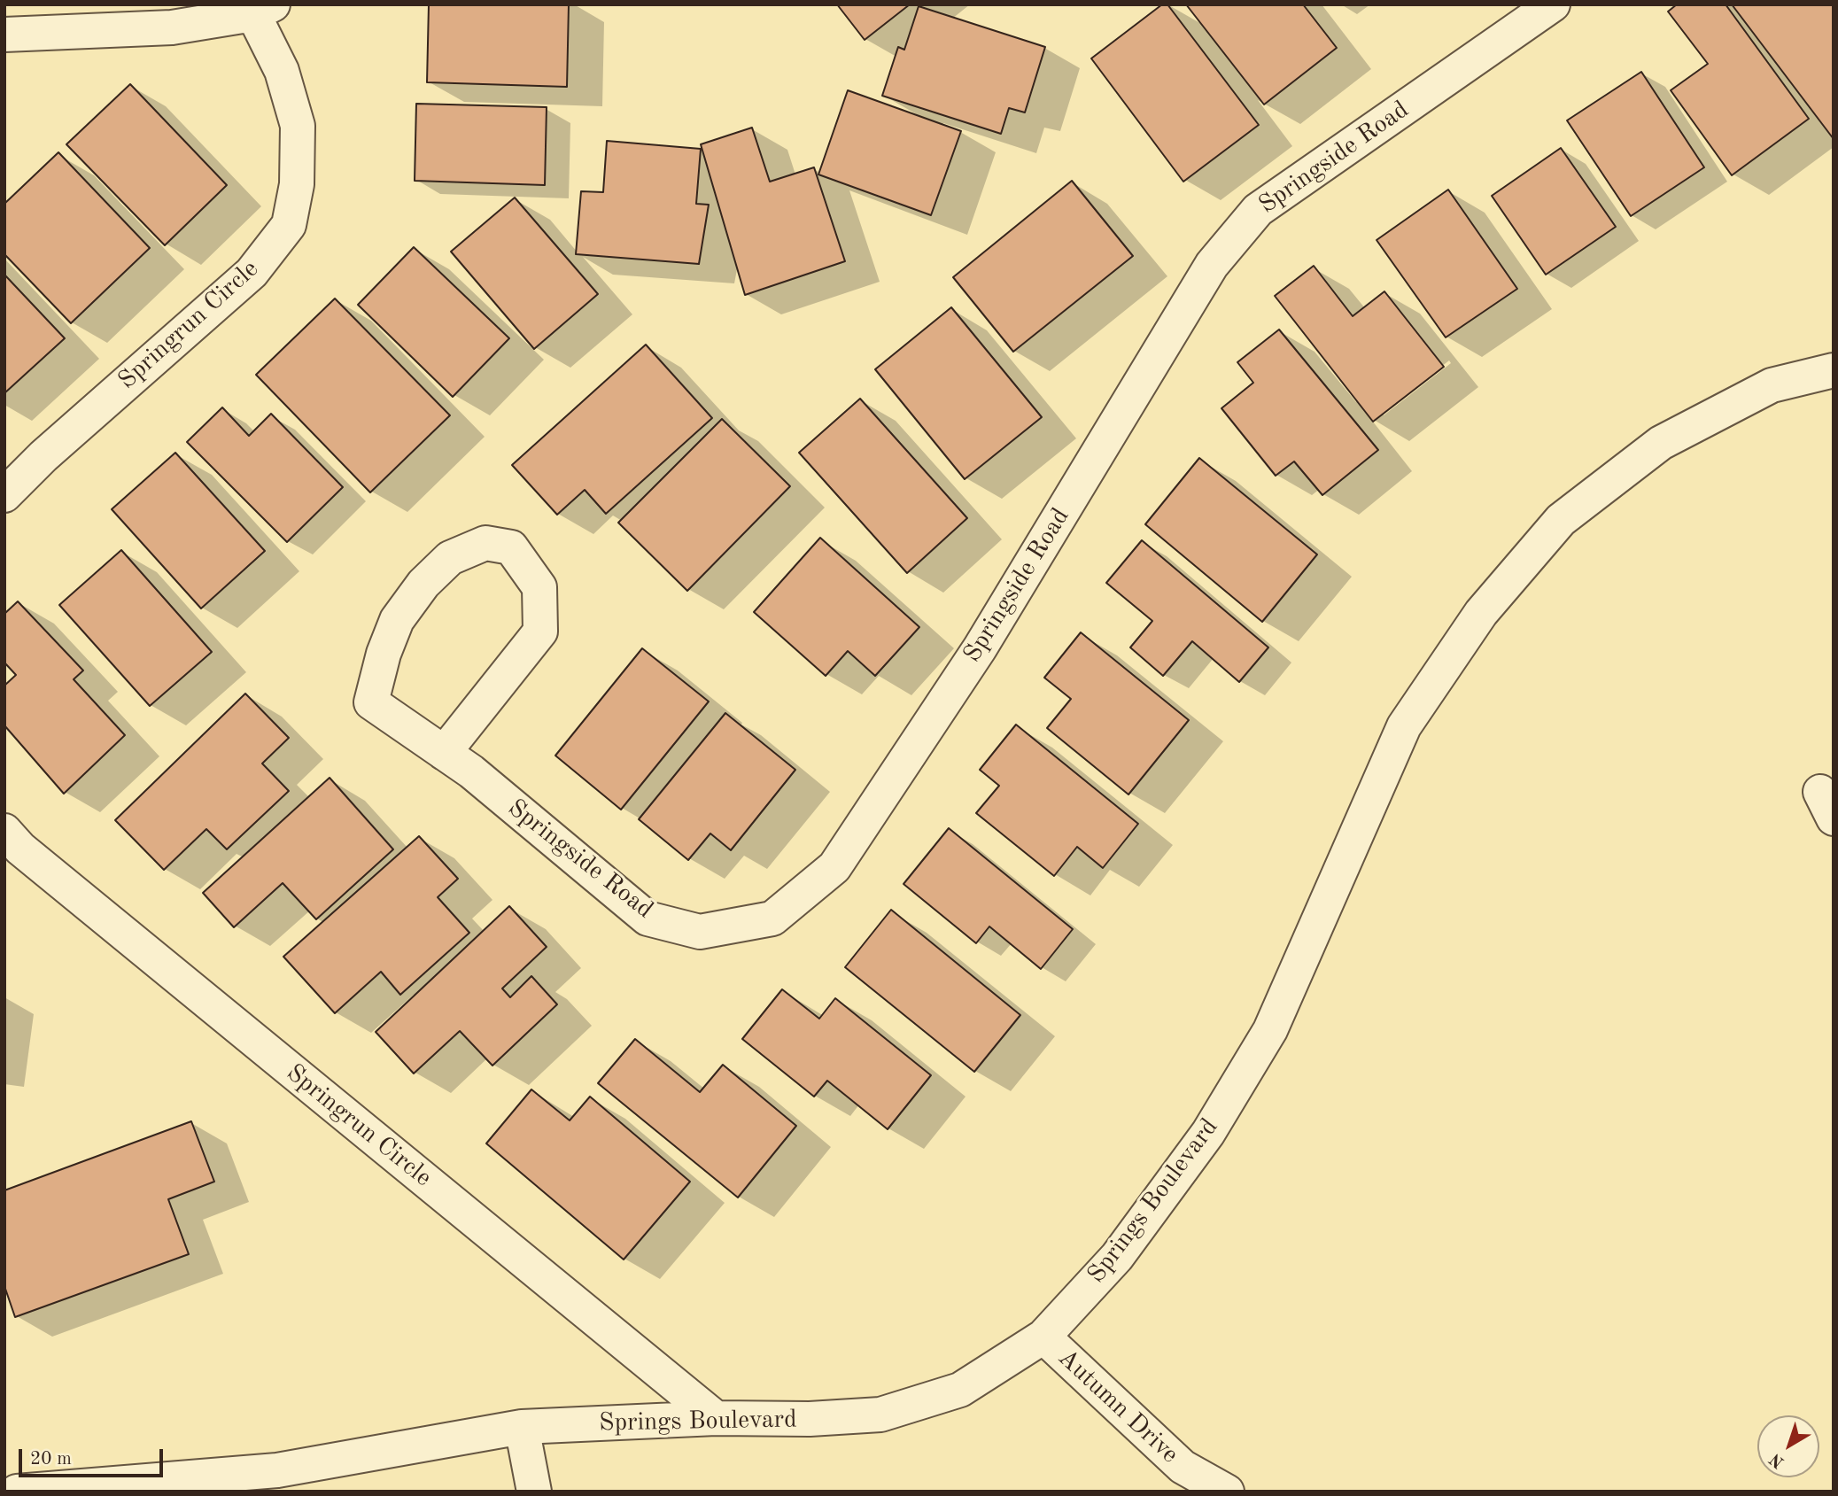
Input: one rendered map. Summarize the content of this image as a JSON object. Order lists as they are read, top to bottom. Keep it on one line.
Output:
{"streets":{"street":["Springside Road","Springrun Circle","Springs Boulevard","Autumn Drive"]},"crossings":[["Springrun Circle","Springs Boulevard"],["Springs Boulevard","Autumn Drive"]],"scale_bar":"20 m","north":"bottom left"}
